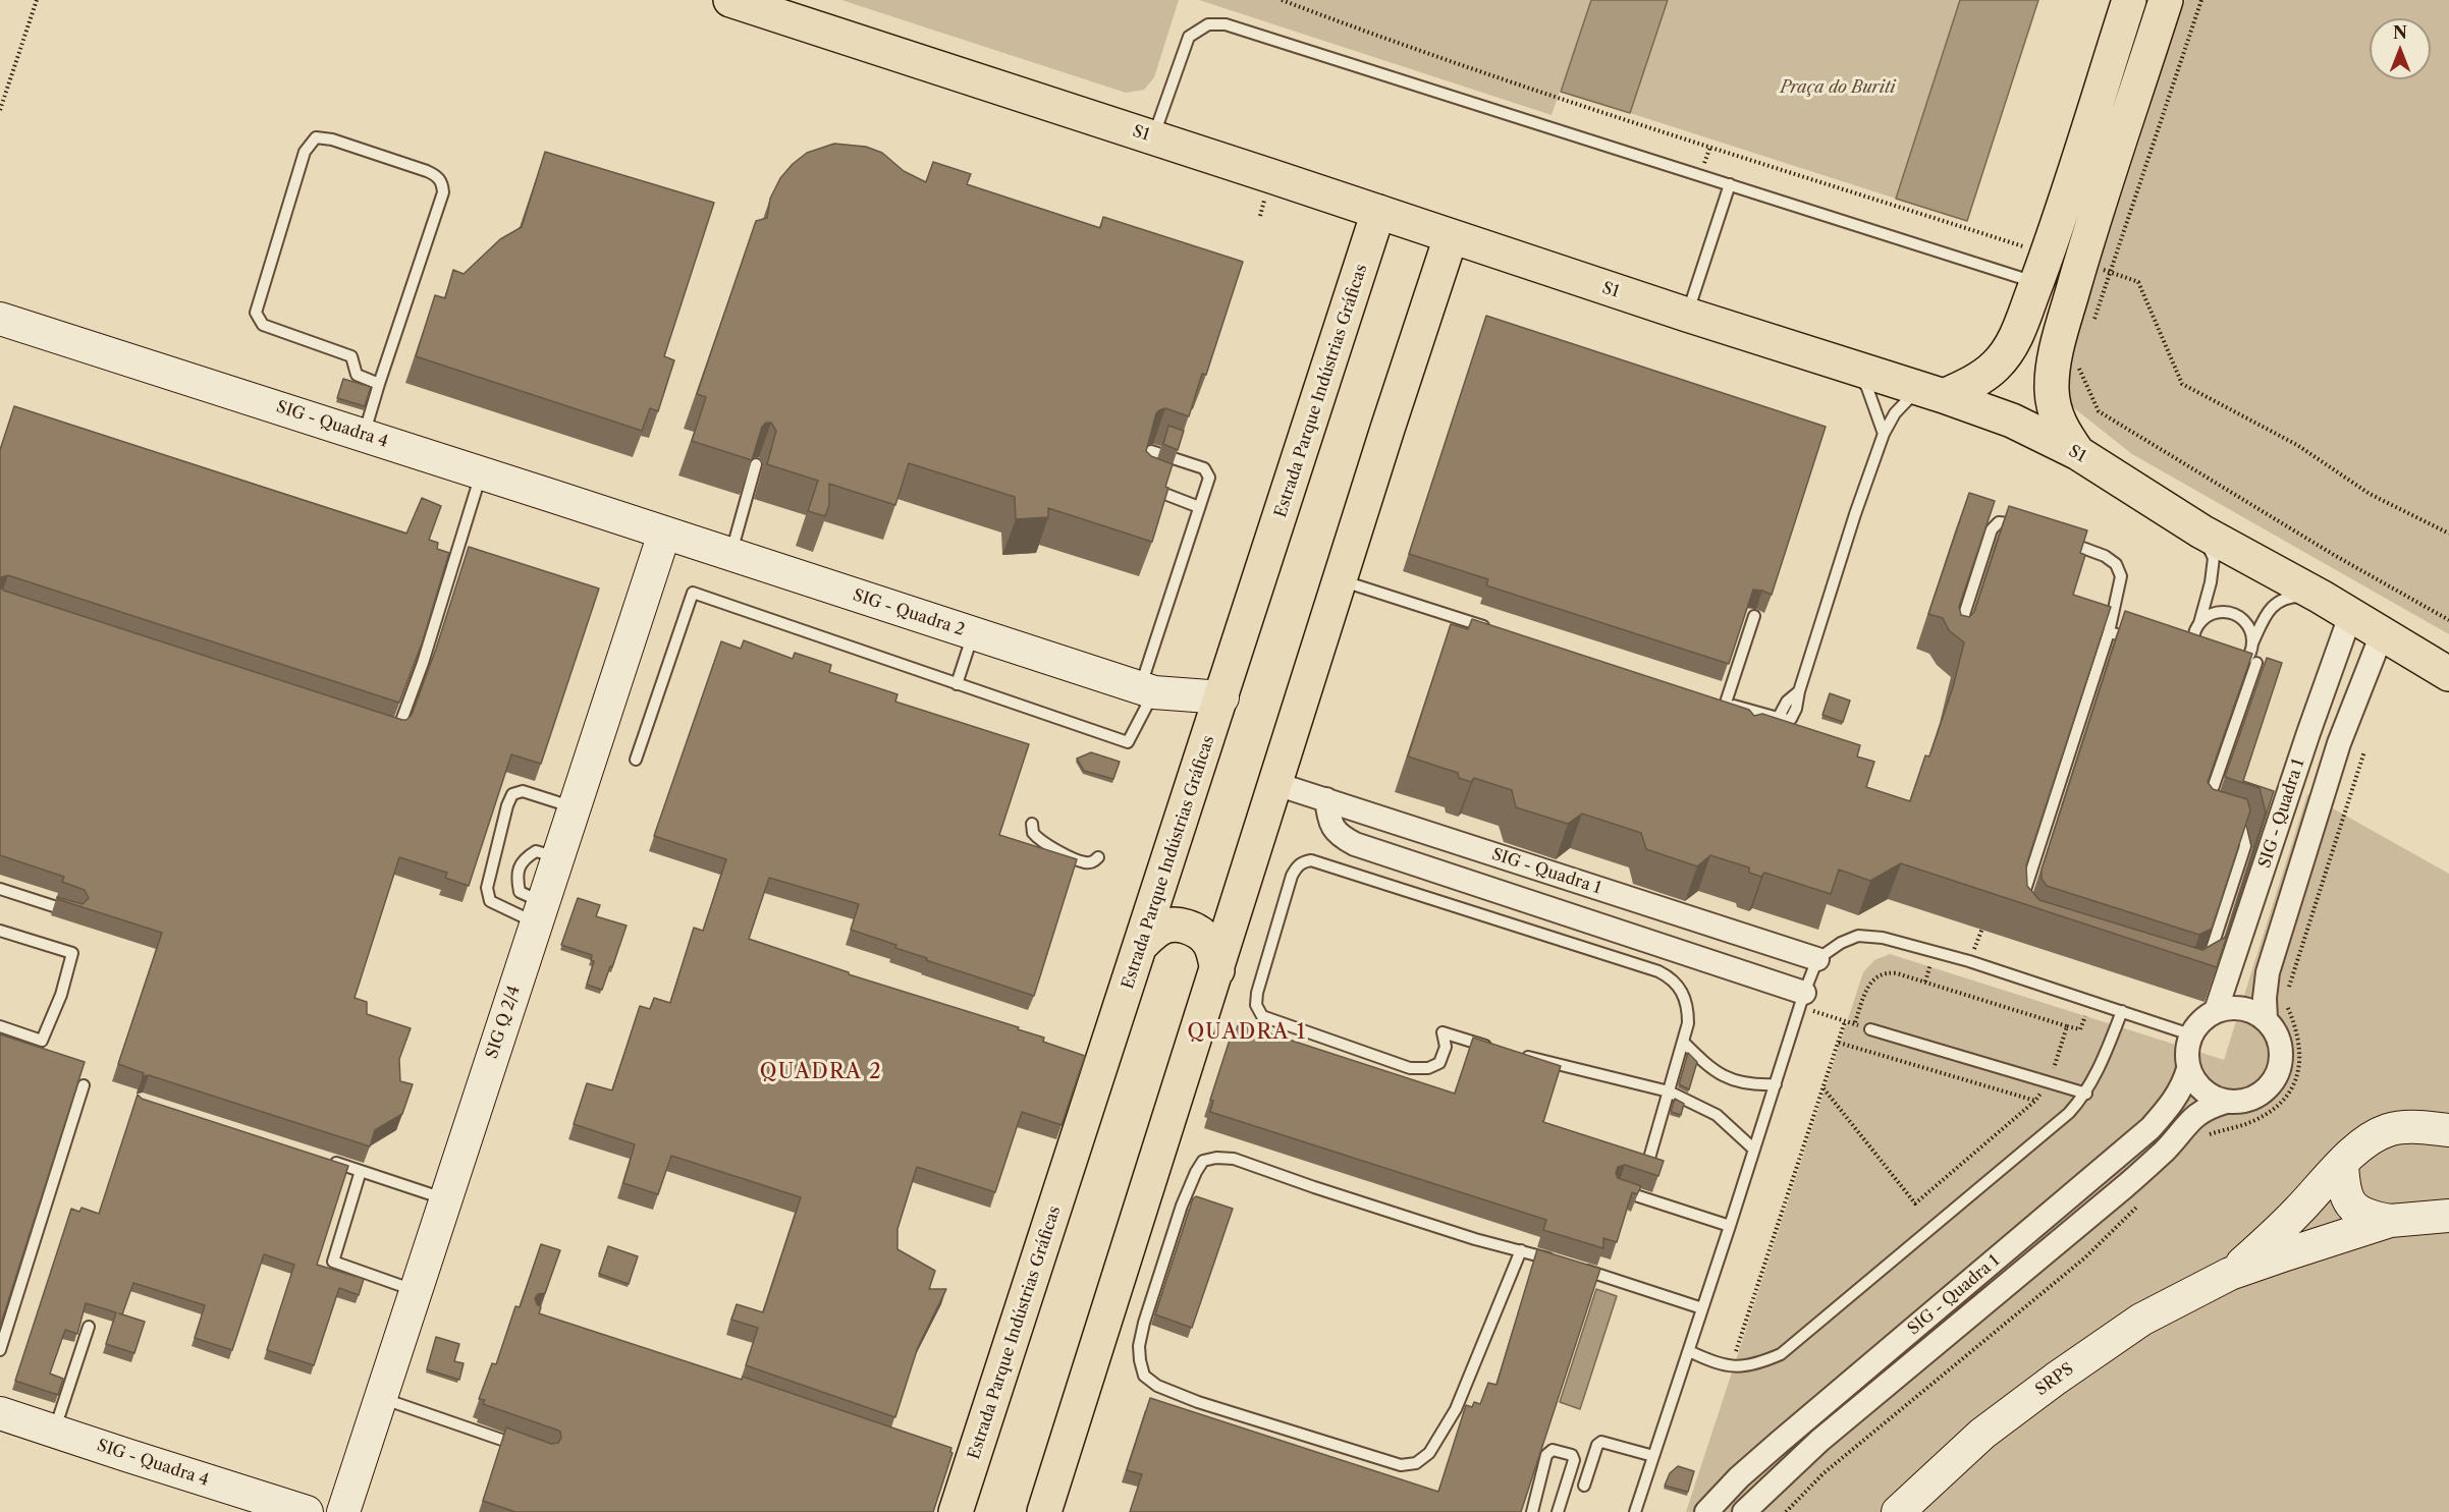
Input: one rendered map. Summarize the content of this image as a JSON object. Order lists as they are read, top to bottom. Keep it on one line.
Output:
{"streets":{"main road":["S1","Estrada Parque Indústrias Gráficas"],"street":["SIG - Quadra 4","SIG - Quadra 2","SIG - Quadra 1","SIG Q 2/4","SRPS"]},"crossings":[["S1","Estrada Parque Indústrias Gráficas"],["S1","SIG - Quadra 1"],["Estrada Parque Indústrias Gráficas","SIG - Quadra 2"],["SIG - Quadra 4","SIG - Quadra 2"],["SIG - Quadra 4","SIG Q 2/4"],["SIG - Quadra 2","SIG Q 2/4"]],"districts":["QUADRA 1","QUADRA 2"],"parks":["Praça do Buriti"],"north":"top"}
